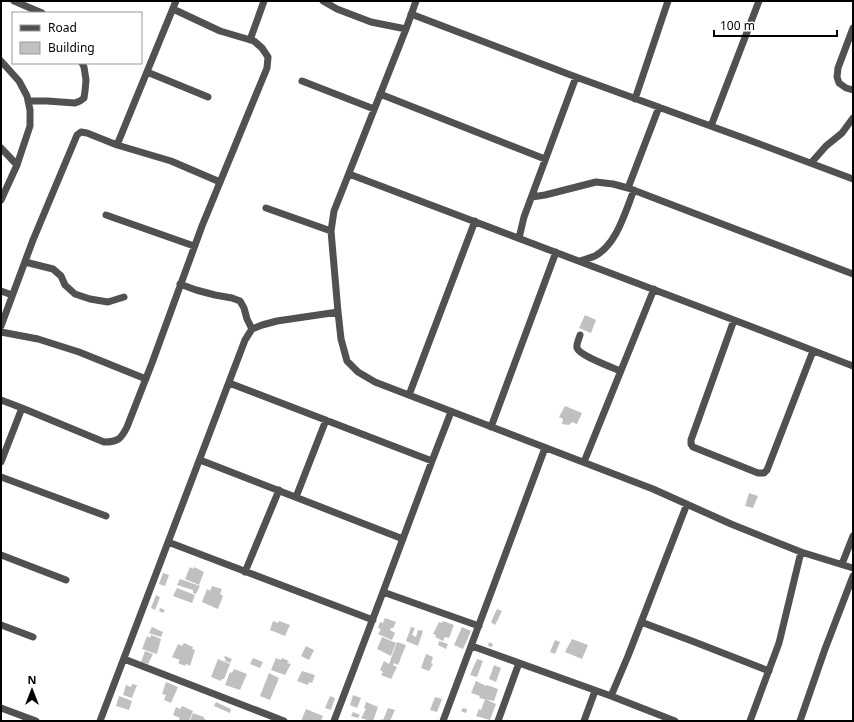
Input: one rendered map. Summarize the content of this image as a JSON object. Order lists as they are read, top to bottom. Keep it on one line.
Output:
{"legend":["Road","Building"],"scale_bar":"100 m","north":"top"}
